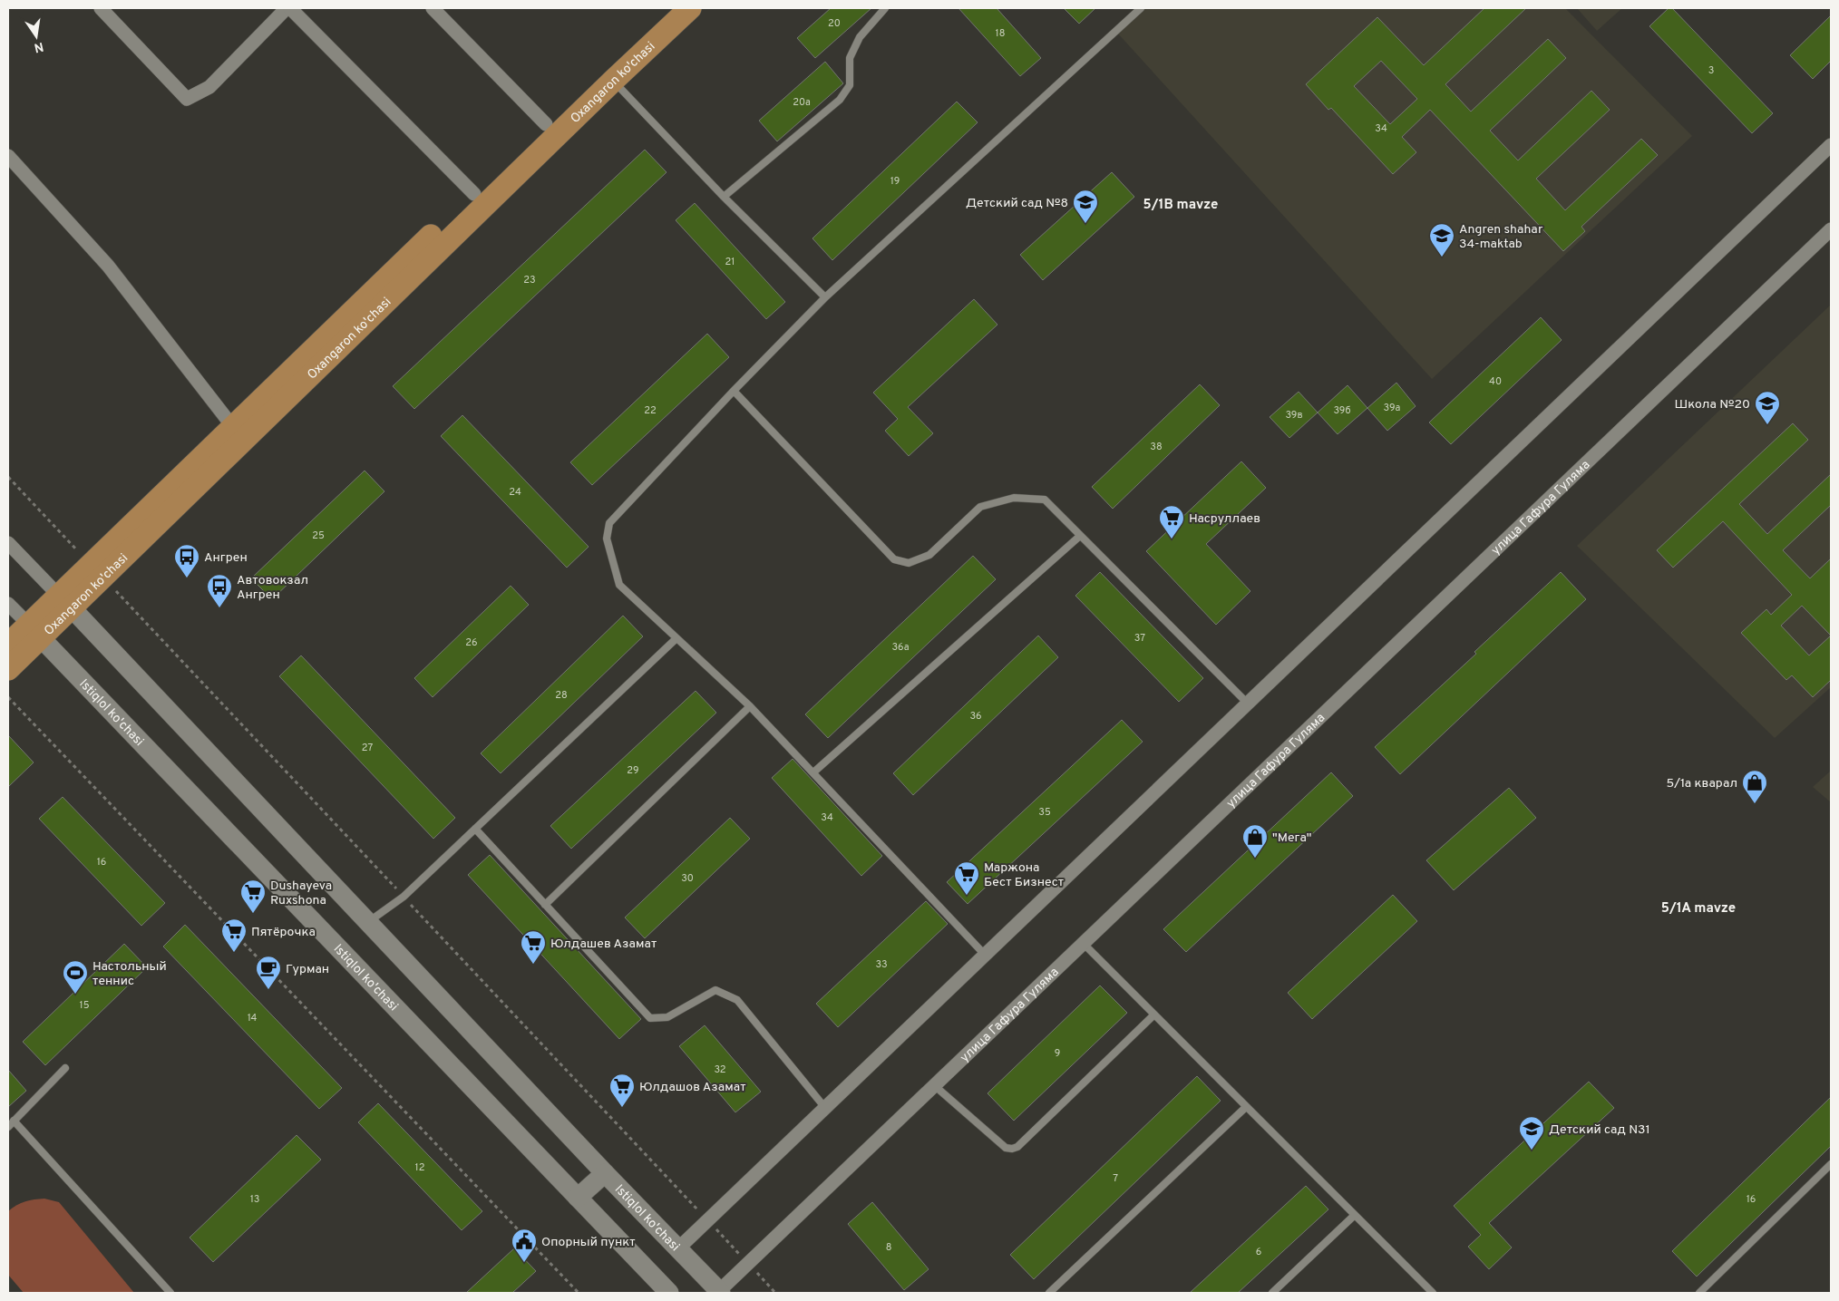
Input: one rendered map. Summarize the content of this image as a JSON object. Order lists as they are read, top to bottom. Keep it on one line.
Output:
{"streets":{"highway":["Oxangaron ko'chasi"],"main road":["Istiqlol ko'chasi"],"street":["улица Гафура Гуляма"]},"crossings":[["Oxangaron ko'chasi","Istiqlol ko'chasi"],["улица Гафура Гуляма","Istiqlol ko'chasi"]],"districts":["5/1B mavze","5/1A mavze"],"places":{"school or university":["Детский сад №8","Angren shahar 34-maktab","Школа №20","Детский сад N31"],"supermarket":["Насруллаев","Маржона Бест Бизнест","Dushayeva Ruxshona","Пятёрочка","Юлдашев Азамат","Юлдашов Азамат"],"bus stop":["Ангрен","Автовокзал Ангрен"],"shop":["5/1а кварал","\"Мега\""],"cafe":["Гурман"],"sports":["Настольный теннис"],"public building":["Опорный пункт"]},"house_numbers":["20","18","3","20а","34","19","21","23","40","39а","22","39б","39в","38","24","25","37","26","36а","28","36","27","29","35","34","16","30","33","15","14","9","32","12","7","13","16","8","6"],"north":"bottom"}
